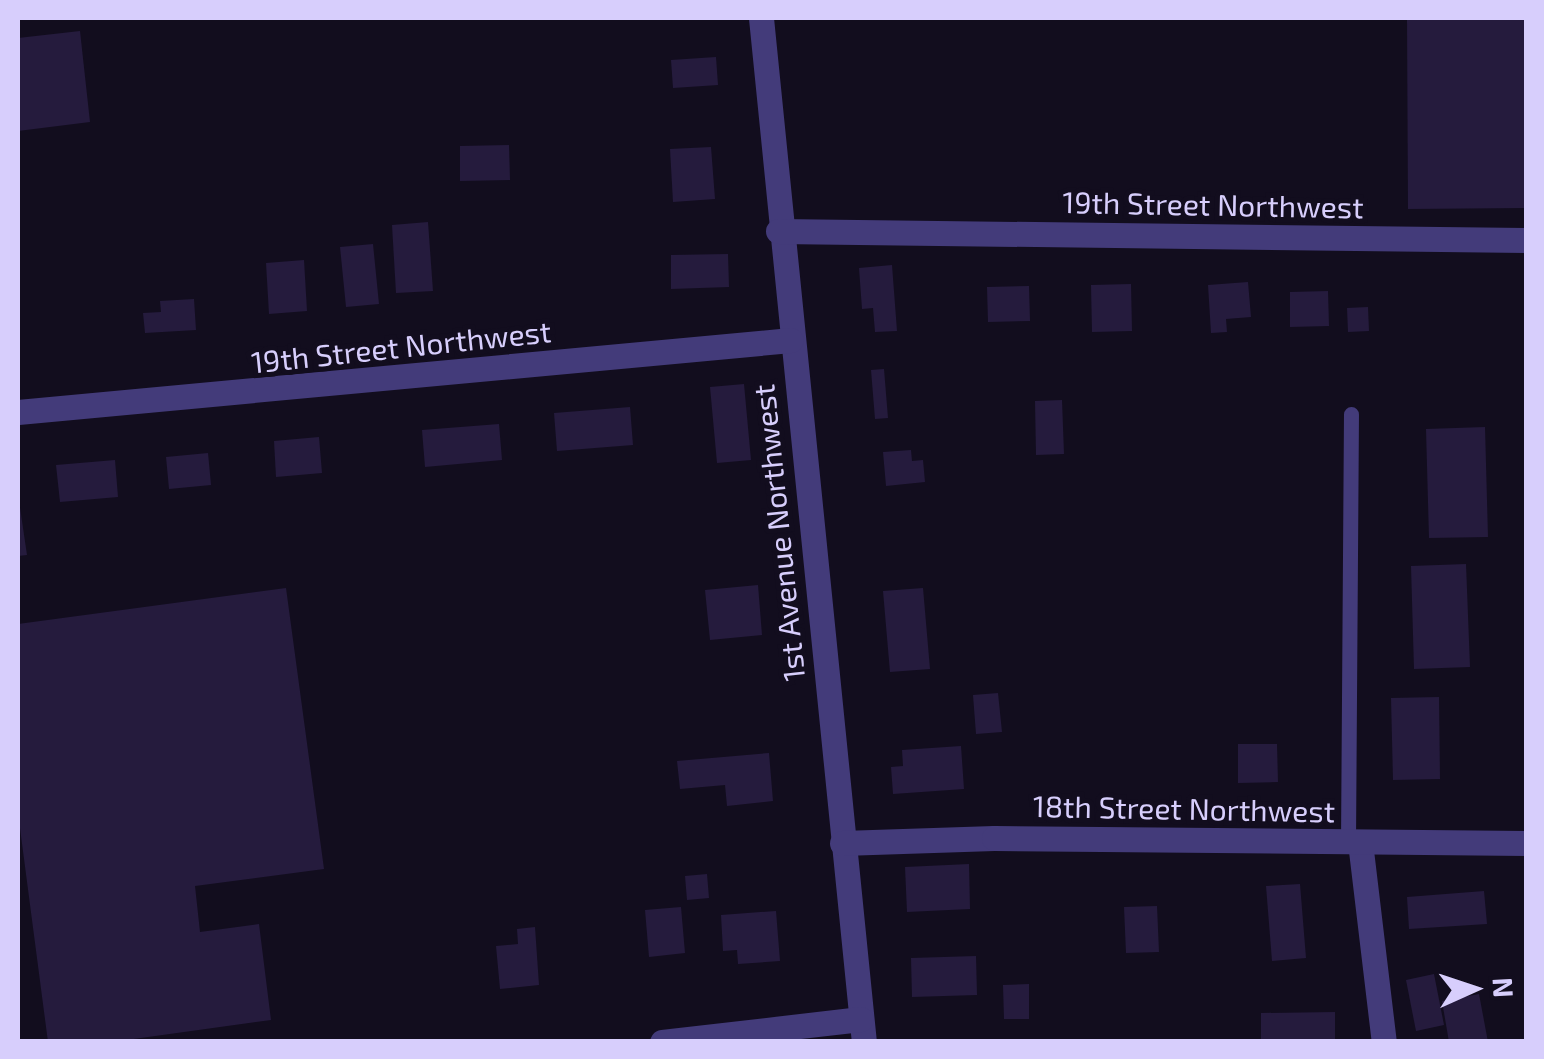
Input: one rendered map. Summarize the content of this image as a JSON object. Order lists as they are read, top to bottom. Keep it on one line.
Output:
{"streets":{"street":["19th Street Northwest","1st Avenue Northwest","18th Street Northwest"]},"crossings":[["19th Street Northwest","1st Avenue Northwest"],["1st Avenue Northwest","18th Street Northwest"]],"north":"right"}
